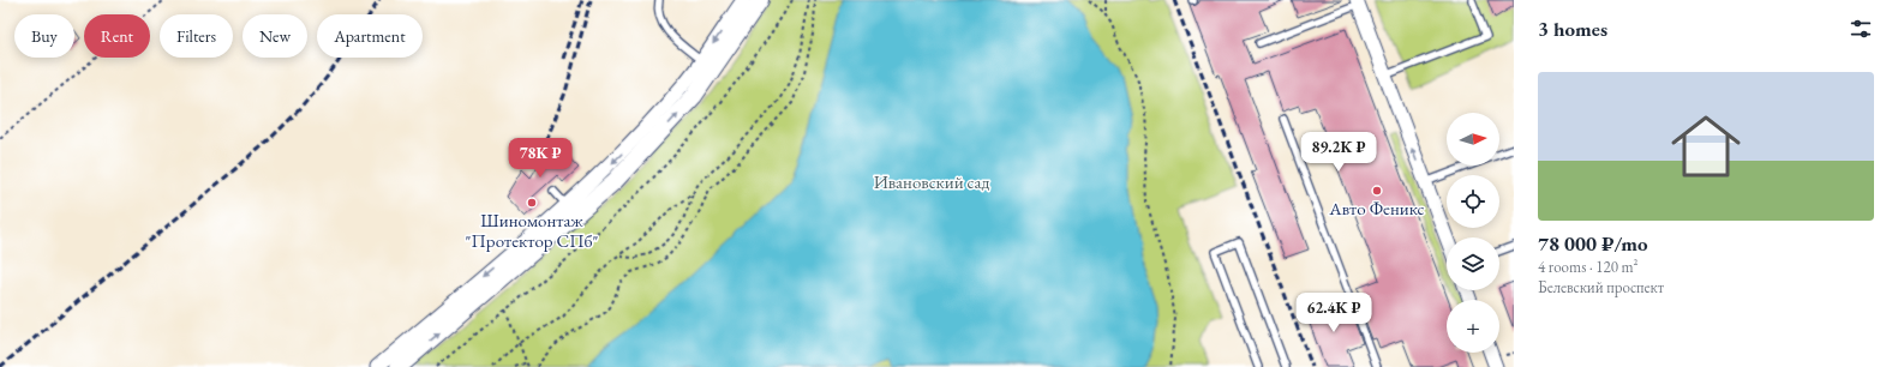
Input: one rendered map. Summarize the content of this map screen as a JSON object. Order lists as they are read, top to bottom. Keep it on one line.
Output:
{"parks":["Ивановский сад"],"places":["Авто Феникс","Шиномонтаж \"Протектор СПб\""],"north":"right","page":{"heading":"3 homes","chip":["Buy","Rent","Filters","New","Apartment"],"list":[{"name":"78 000 ₽/mo","note":"4 rooms · 120 m² · Белевский проспект"}],"map_buttons":"+","price":["89.2K ₽","78K ₽","62.4K ₽"]}}
